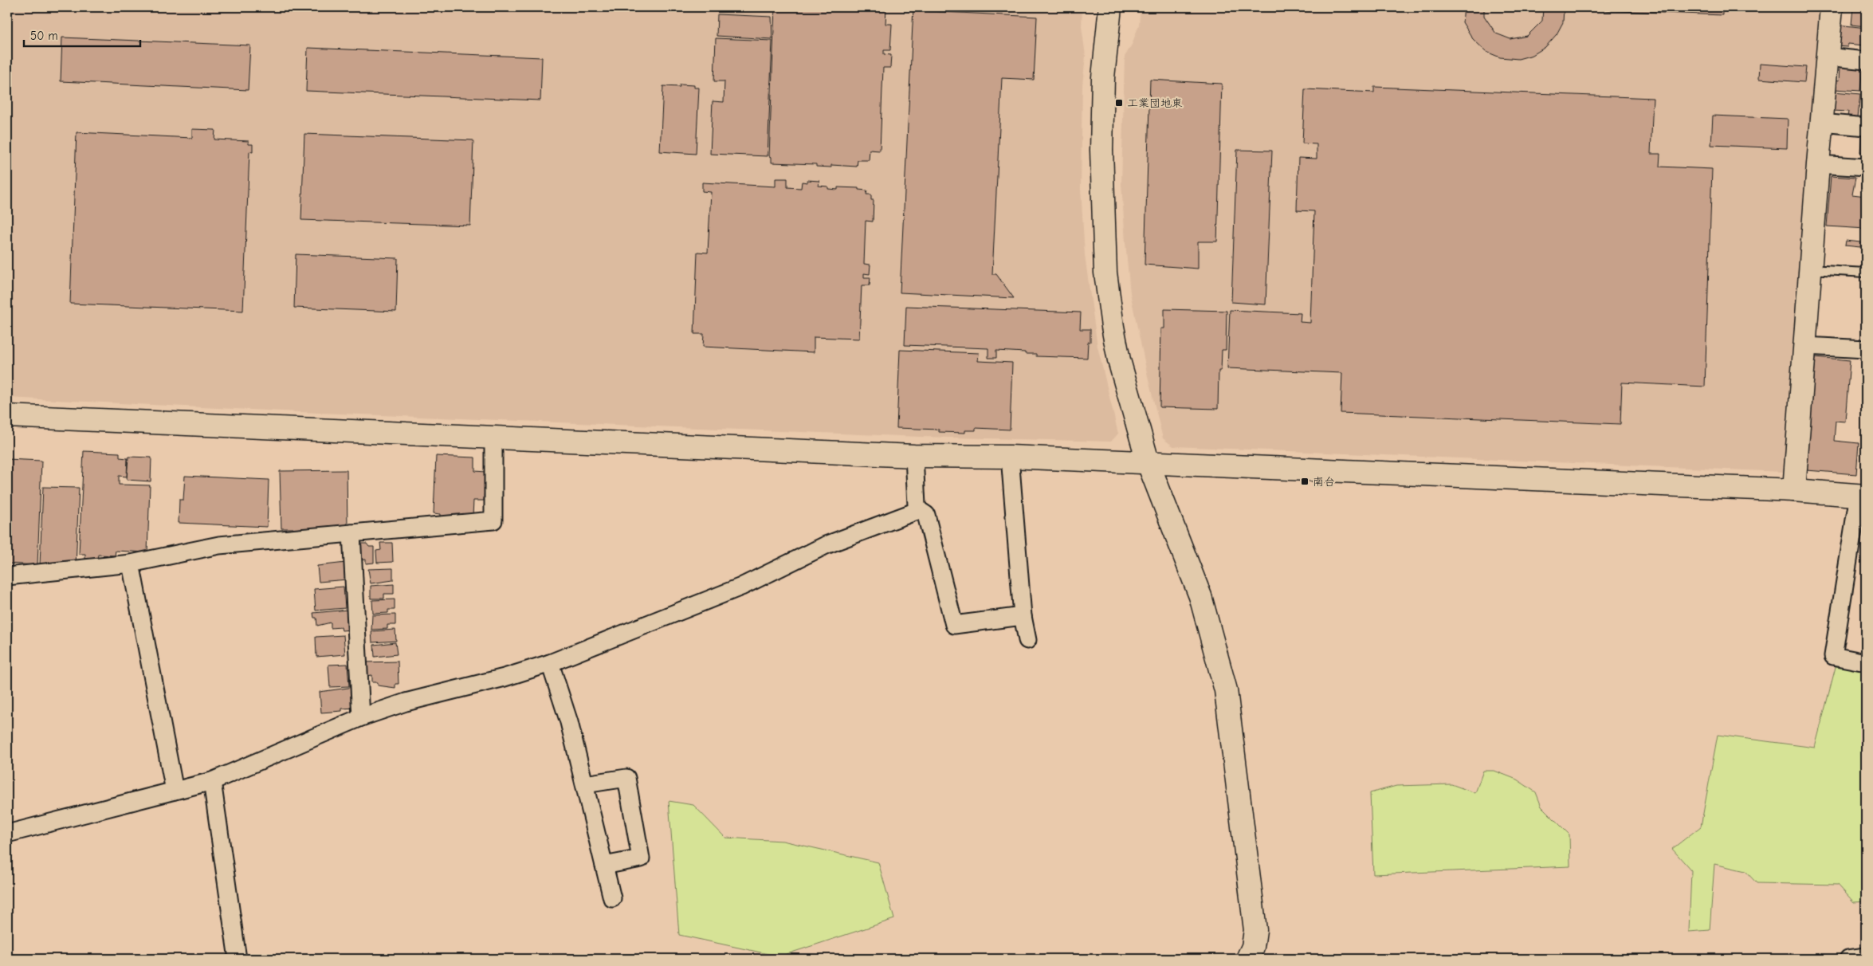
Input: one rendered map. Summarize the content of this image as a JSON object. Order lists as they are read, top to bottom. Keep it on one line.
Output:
{"places":{"transit":["工業団地東","南台"]},"scale_bar":"50 m"}
